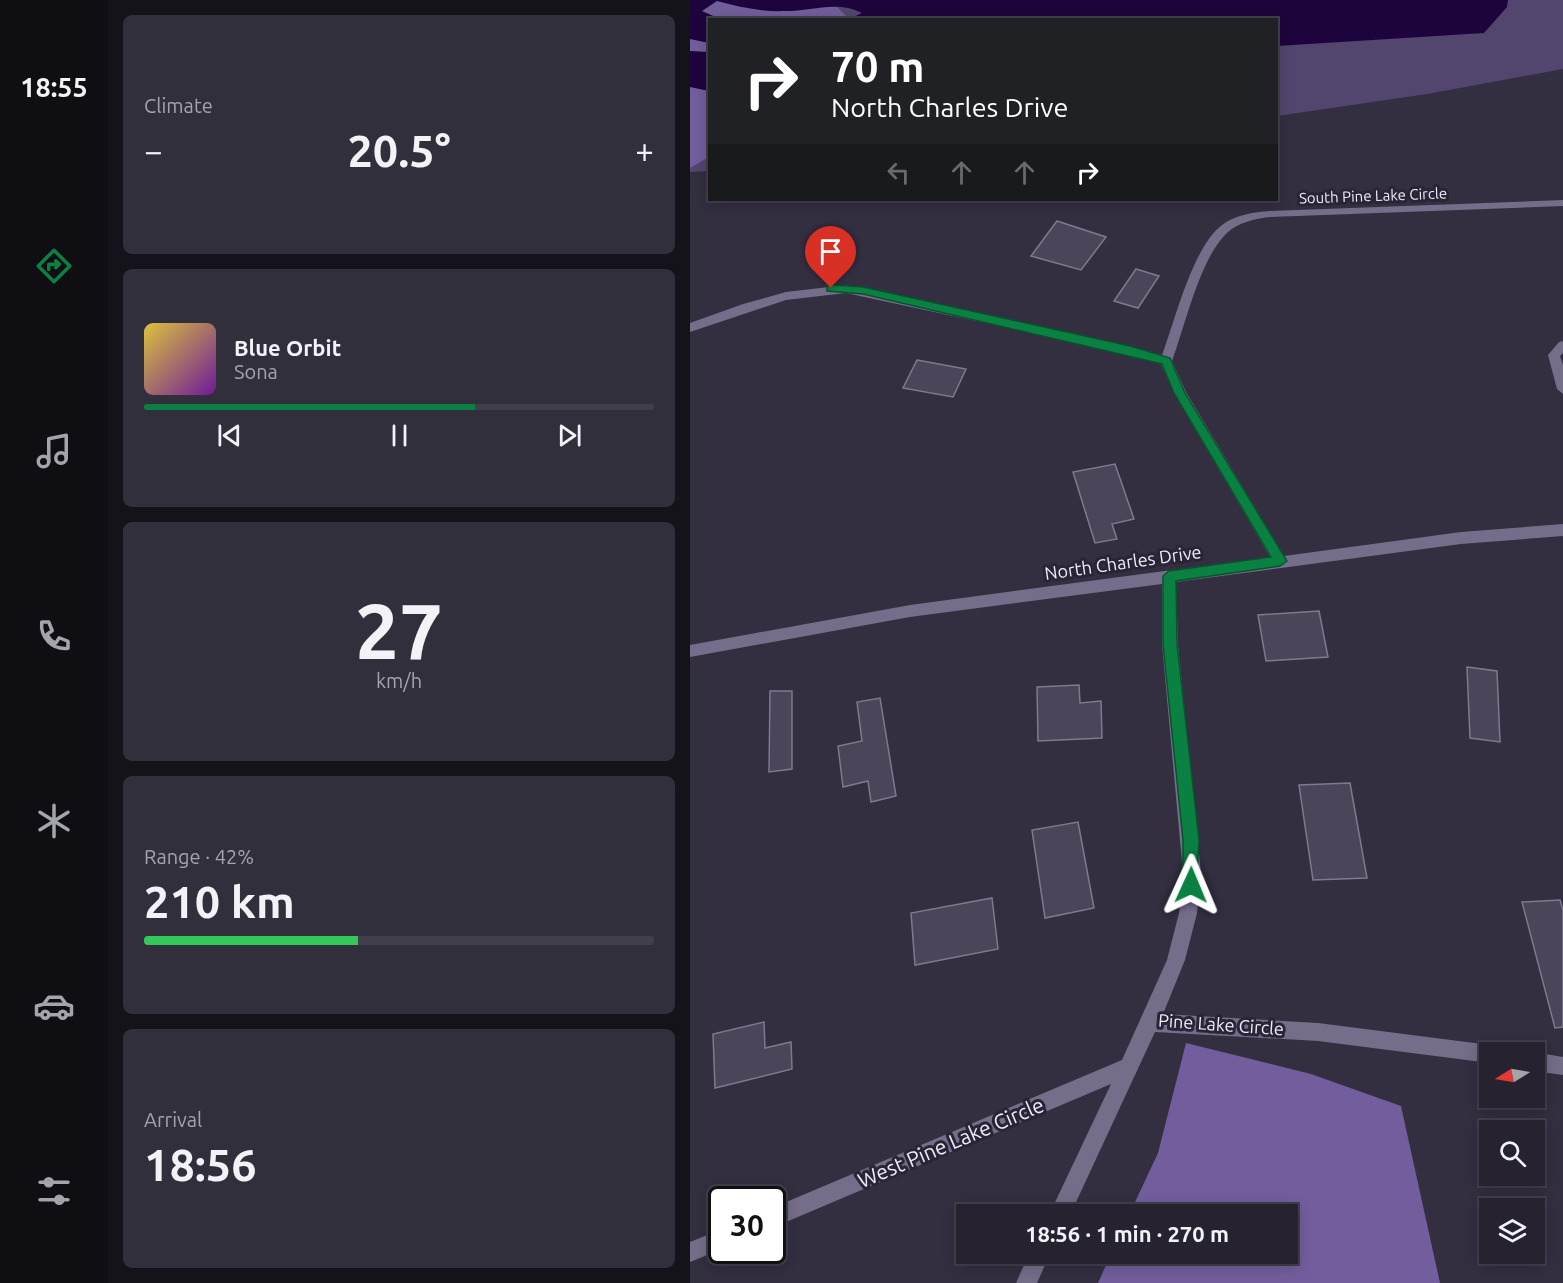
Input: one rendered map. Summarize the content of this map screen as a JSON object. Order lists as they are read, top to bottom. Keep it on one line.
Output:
{"streets":{"street":["South Pine Lake Circle","North Charles Drive","Pine Lake Circle","West Pine Lake Circle"]},"crossings":[["North Charles Drive","Pine Lake Circle"]],"north":"left","page":{"tabs":"18:55","tile":["Climate",["27","km/h"],["Range · 42%","210 km"],["Arrival","18:56"]],"turn":["70 m","North Charles Drive"],"heat":["−","20.5°","+"],"song":["Blue Orbit","Sona"],"limit":"30","trip":"18:56 · 1 min · 270 m"}}
